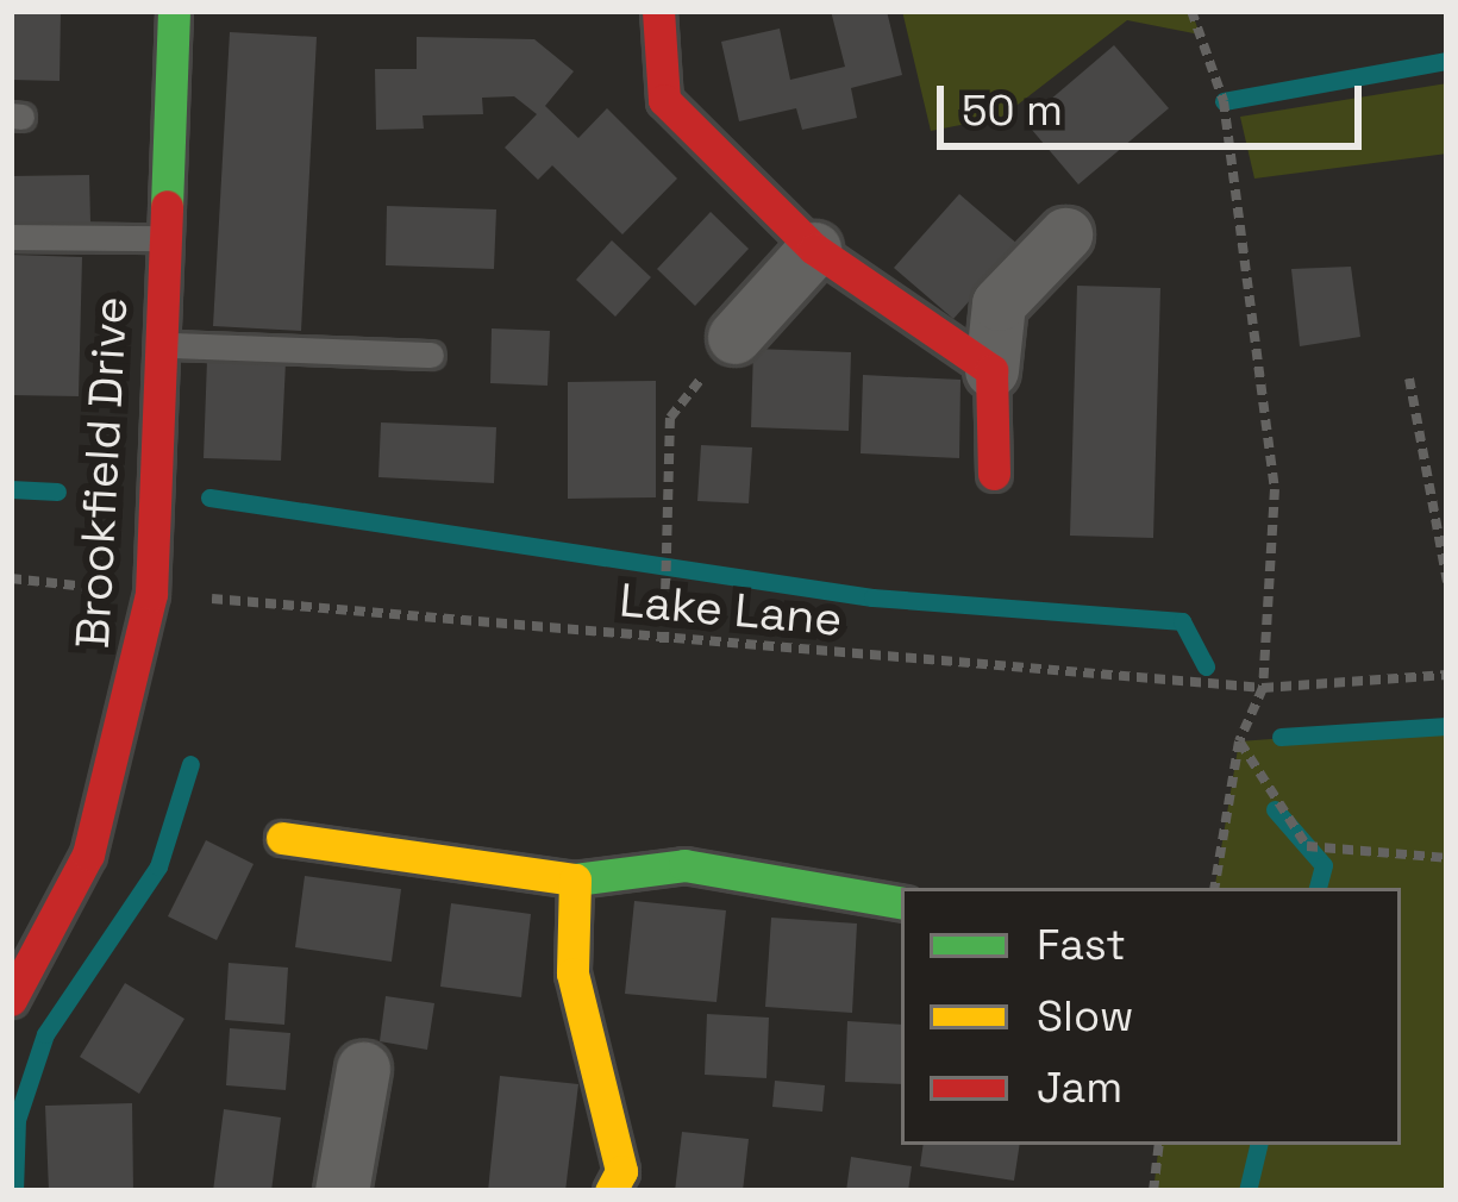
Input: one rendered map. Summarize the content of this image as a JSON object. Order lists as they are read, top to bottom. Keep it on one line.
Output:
{"streets":{"street":["Brookfield Drive"],"path":["Lake Lane"]},"crossings":[["Brookfield Drive","Lake Lane"]],"legend":["Fast","Slow","Jam"],"scale_bar":"50 m"}
